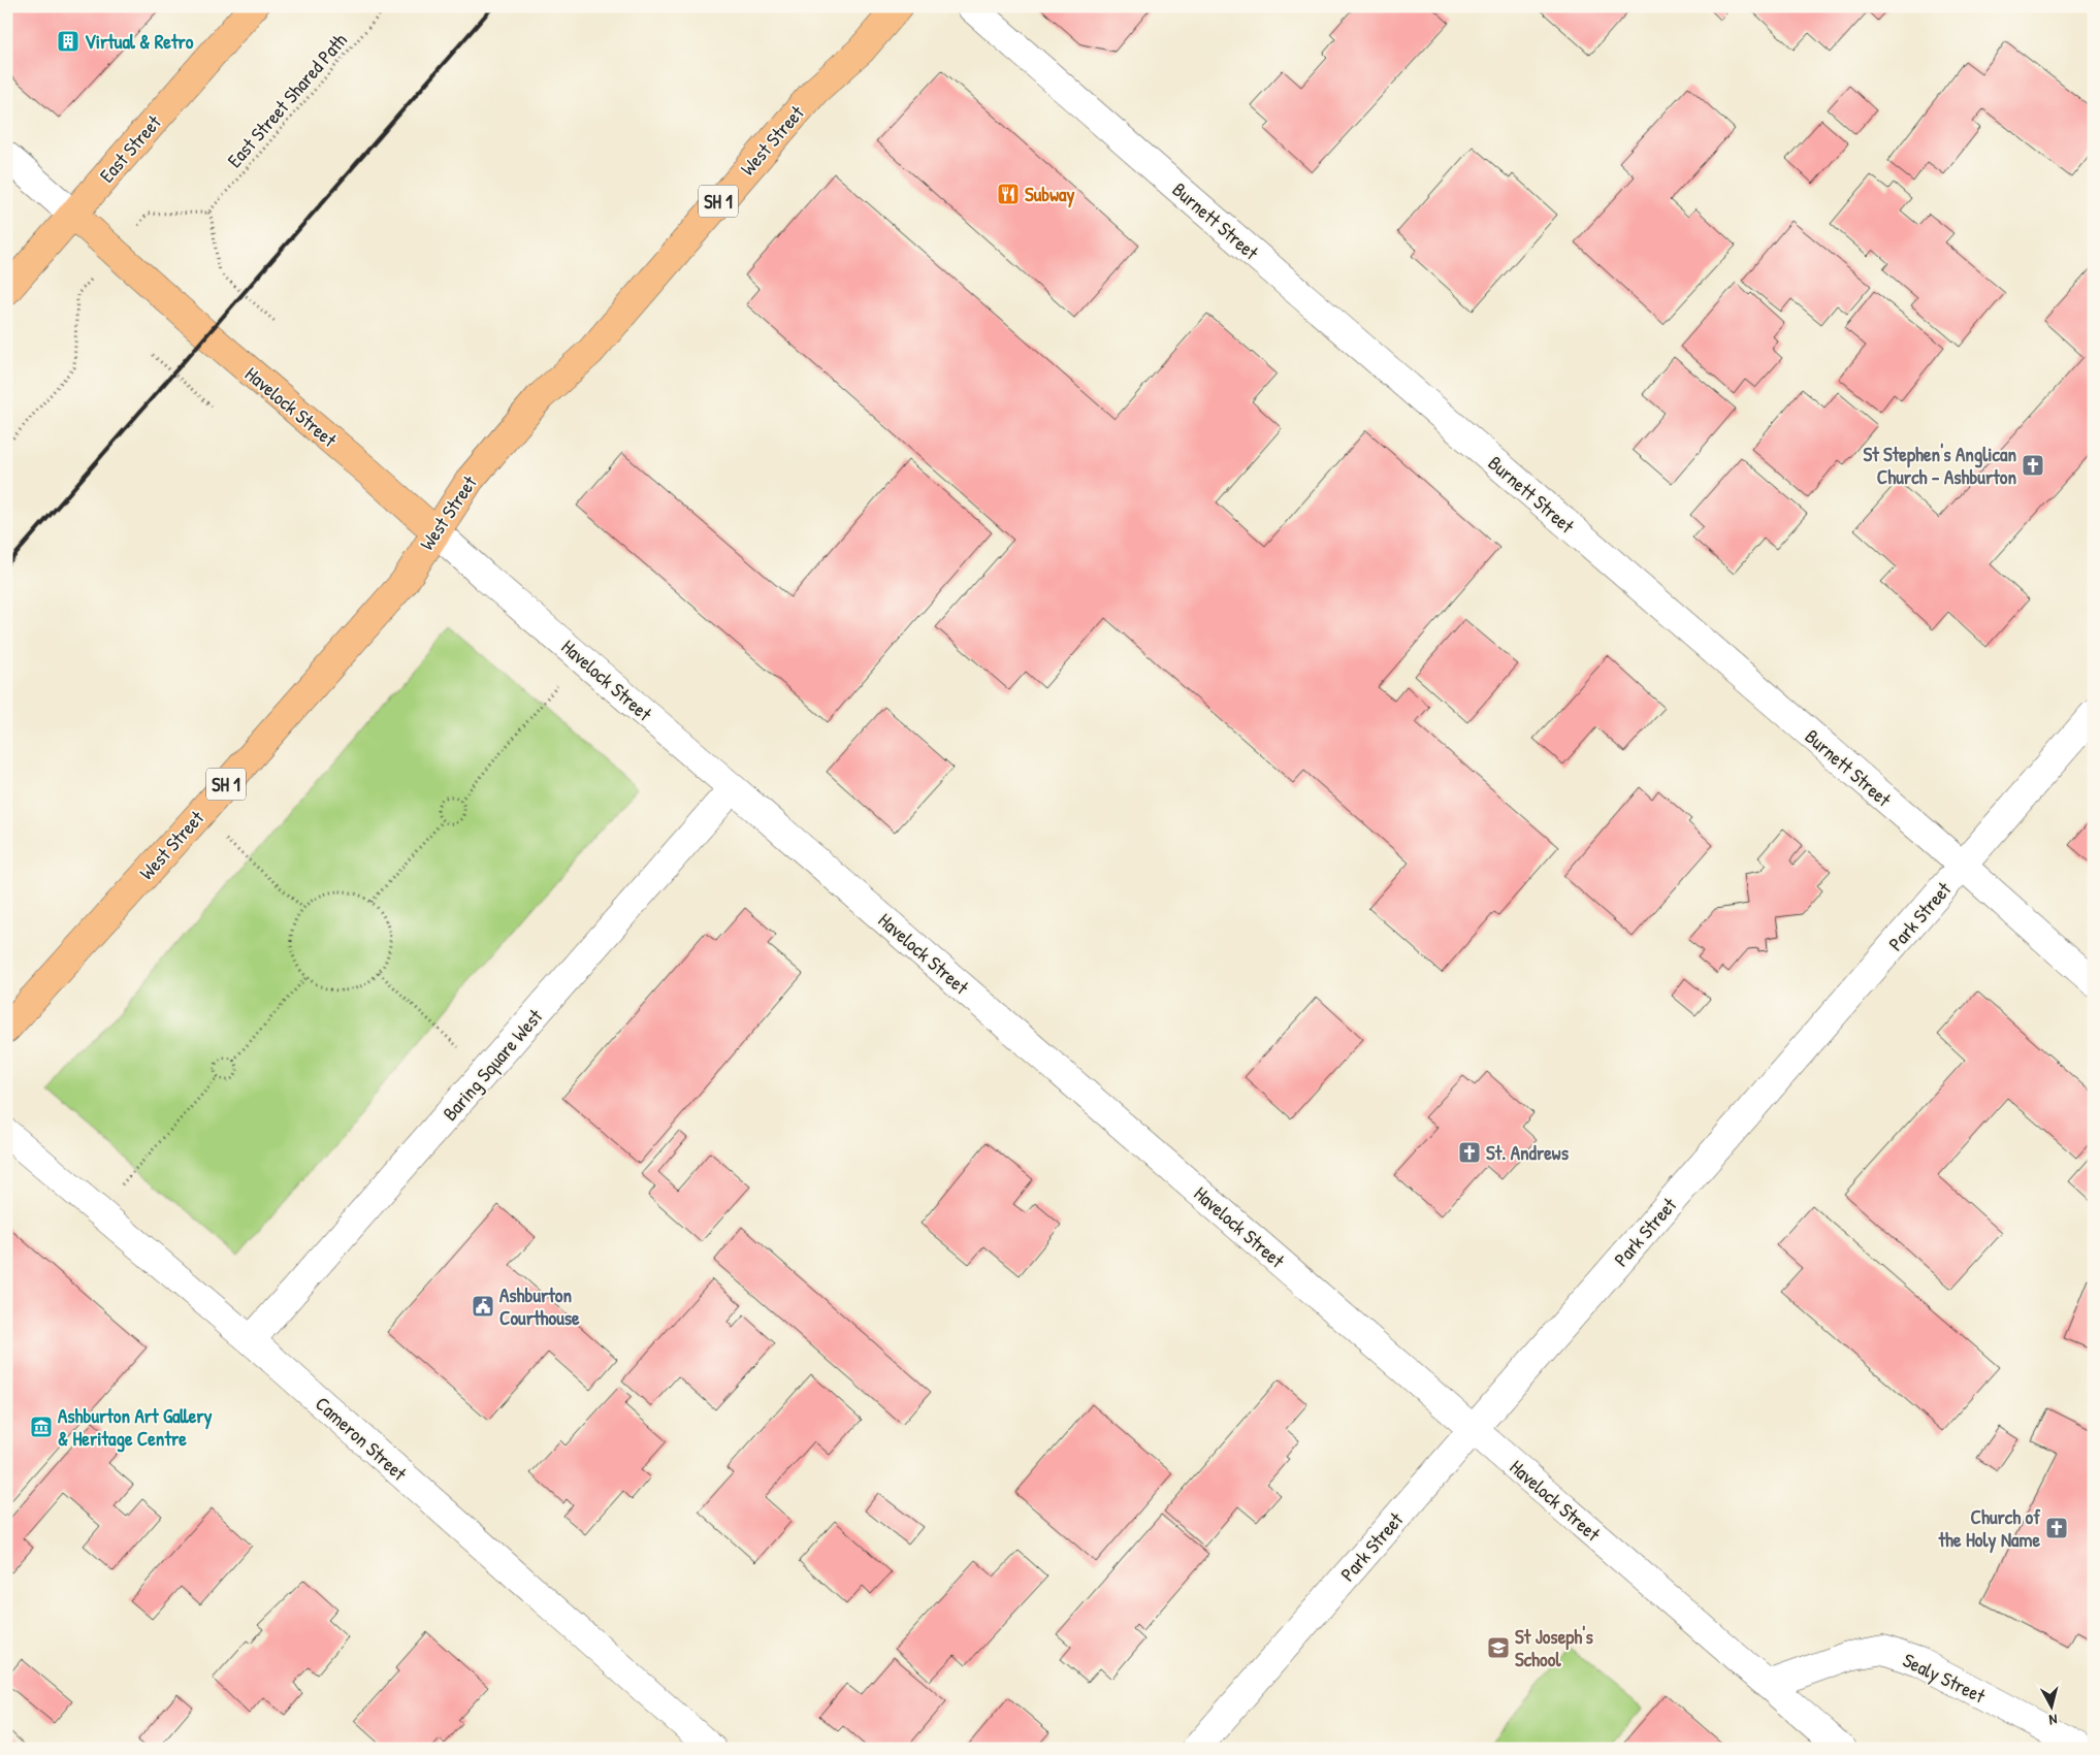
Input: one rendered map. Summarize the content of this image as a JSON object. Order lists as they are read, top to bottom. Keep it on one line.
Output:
{"streets":{"main road":["West Street","East Street","SH 1","Havelock Street"],"street":["Burnett Street","Park Street","Baring Square West","Cameron Street","Sealy Street"],"path":["East Street Shared Path"]},"crossings":[["West Street","Havelock Street"],["East Street","Havelock Street"],["Burnett Street","Park Street"],["Havelock Street","Park Street"],["Havelock Street","Baring Square West"],["Havelock Street","Sealy Street"],["Baring Square West","Cameron Street"]],"places":{"building":["Virtual & Retro"],"restaurant":["Subway"],"church":["St Stephen's Anglican Church - Ashburton","St. Andrews","Church of the Holy Name"],"public building":["Ashburton Courthouse"],"museum":["Ashburton Art Gallery & Heritage Centre"],"school or university":["St Joseph's School"]},"north":"bottom"}
